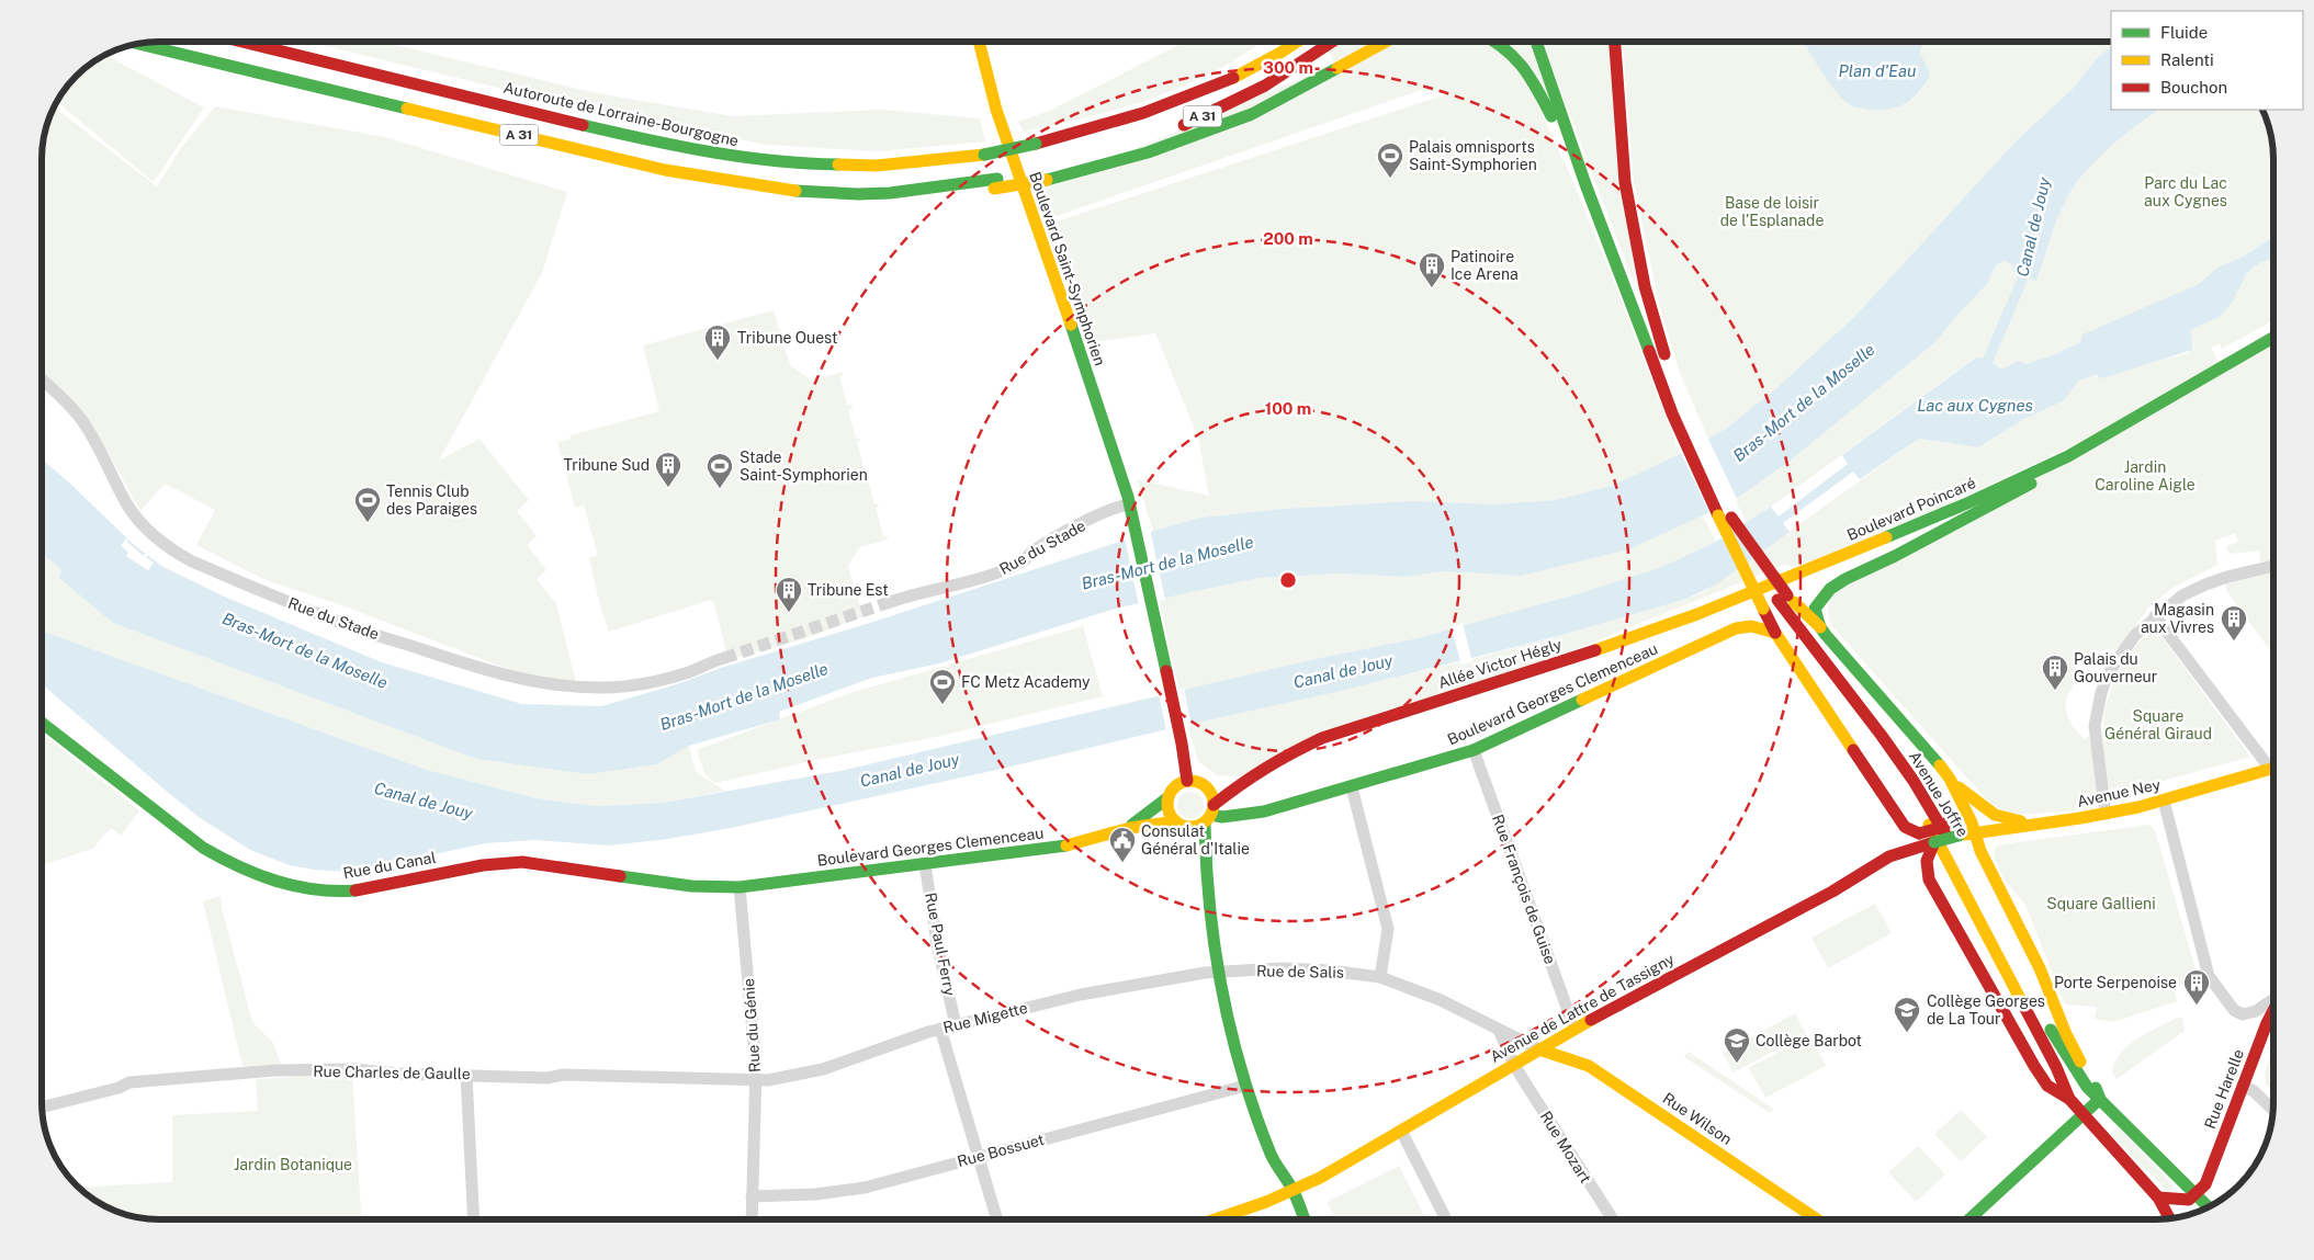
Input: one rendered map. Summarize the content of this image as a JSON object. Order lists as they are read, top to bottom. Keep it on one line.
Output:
{"streets":{"main road":["Autoroute de Lorraine-Bourgogne","A 31","Boulevard Saint-Symphorien","Boulevard Poincaré","Allée Victor Hégly","Boulevard Georges Clemenceau","Avenue Ney","Avenue Joffre","Rue du Canal","Avenue de Lattre de Tassigny","Rue Harelle","Rue Wilson"],"street":["Rue du Stade","Rue François de Guise","Rue Paul Ferry","Rue de Salis","Rue Migette","Rue du Génie","Rue Charles de Gaulle","Rue Mozart","Rue Bossuet"]},"crossings":[["Boulevard Saint-Symphorien","Rue du Stade"],["Boulevard Saint-Symphorien","Allée Victor Hégly"],["Boulevard Saint-Symphorien","Boulevard Georges Clemenceau"],["Boulevard Poincaré","Allée Victor Hégly"],["Boulevard Poincaré","Avenue Joffre"],["Allée Victor Hégly","Boulevard Georges Clemenceau"],["Boulevard Georges Clemenceau","Rue du Canal"],["Boulevard Georges Clemenceau","Rue François de Guise"],["Boulevard Georges Clemenceau","Rue Paul Ferry"],["Boulevard Georges Clemenceau","Rue du Génie"],["Avenue Ney","Avenue Joffre"],["Avenue Ney","Avenue de Lattre de Tassigny"],["Avenue Joffre","Avenue de Lattre de Tassigny"],["Avenue Joffre","Rue Harelle"],["Rue du Canal","Rue du Génie"],["Rue François de Guise","Avenue de Lattre de Tassigny"],["Rue Paul Ferry","Rue Migette"],["Rue de Salis","Avenue de Lattre de Tassigny"],["Rue de Salis","Rue Migette"],["Rue de Salis","Rue Wilson"],["Avenue de Lattre de Tassigny","Rue Wilson"],["Avenue de Lattre de Tassigny","Rue Mozart"],["Rue Migette","Rue du Génie"],["Rue Migette","Rue Charles de Gaulle"],["Rue du Génie","Rue Charles de Gaulle"],["Rue du Génie","Rue Bossuet"]],"water":["Plan d'Eau","Canal de Jouy","Bras-Mort de la Moselle","Lac aux Cygnes"],"parks":["Parc du Lac aux Cygnes","Base de loisir de l'Esplanade","Jardin Caroline Aigle","Square Général Giraud","Square Gallieni","Jardin Botanique"],"places":{"sports":["Palais omnisports Saint-Symphorien","Stade Saint-Symphorien","Tennis Club des Paraiges","FC Metz Academy"],"building":["Patinoire Ice Arena","Tribune Ouest","Tribune Sud","Tribune Est","Magasin aux Vivres","Palais du Gouverneur","Porte Serpenoise"],"public building":["Consulat Général d'Italie"],"school or university":["Collège Georges de La Tour","Collège Barbot"]},"legend":["Fluide","Ralenti","Bouchon"],"rings":["300 m","200 m","100 m"]}
